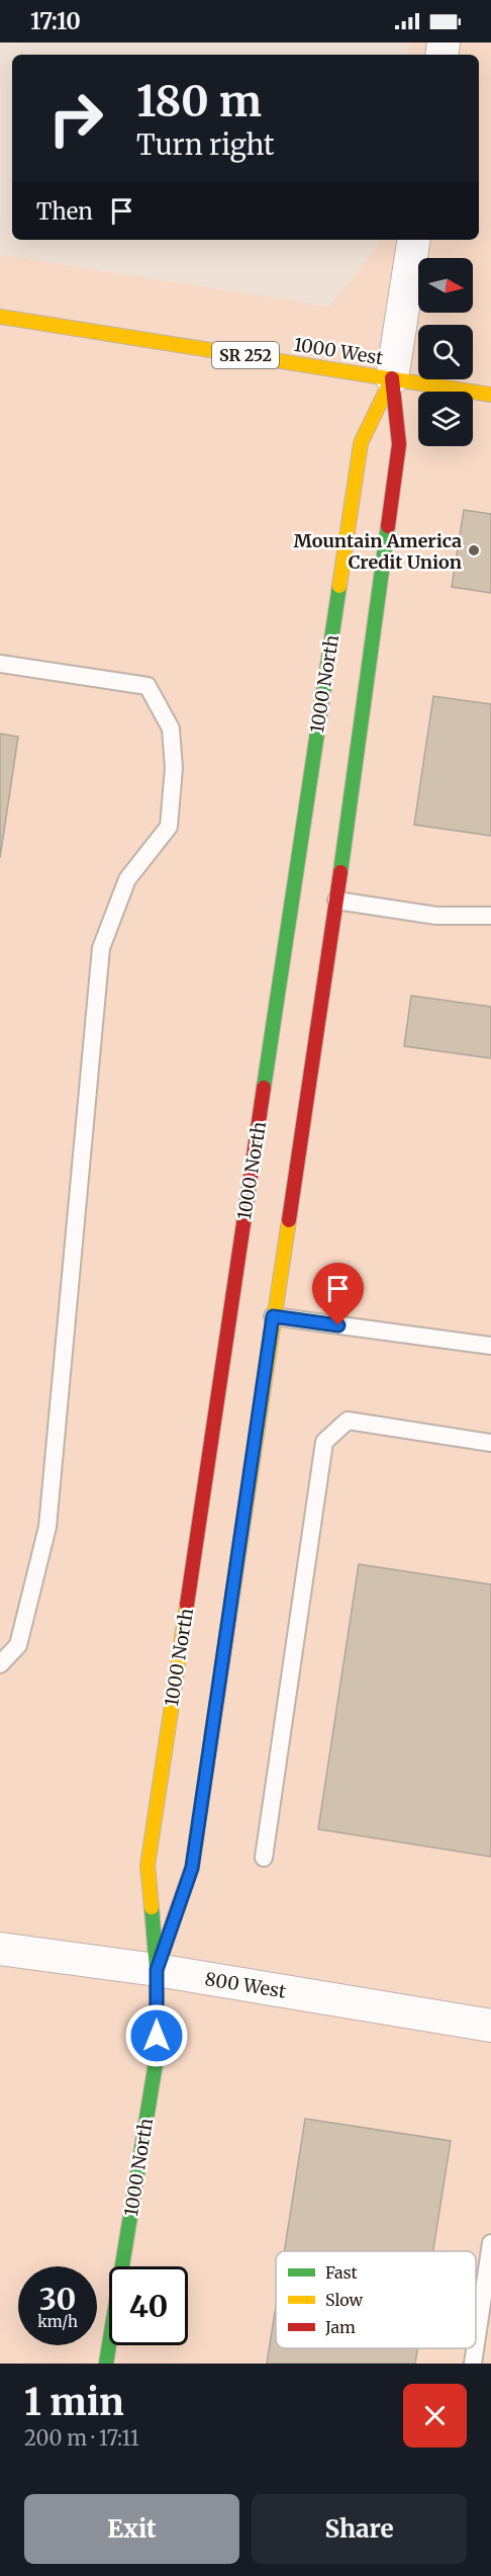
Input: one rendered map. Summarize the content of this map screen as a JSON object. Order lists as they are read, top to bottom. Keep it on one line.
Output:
{"streets":{"street":["1000 West","SR 252","1000 North","800 West"]},"crossings":[["1000 West","1000 North"],["1000 North","800 West"]],"places":["Mountain America Credit Union"],"legend":["Fast","Slow","Jam"],"north":"right","page":{"status":"17:10","turn":["180 m","Turn right"],"then":"Then","speed":"30 km/h","limit":"40","heading":["1 min","200 m · 17:11"],"buttons":["Exit","Share"]}}
